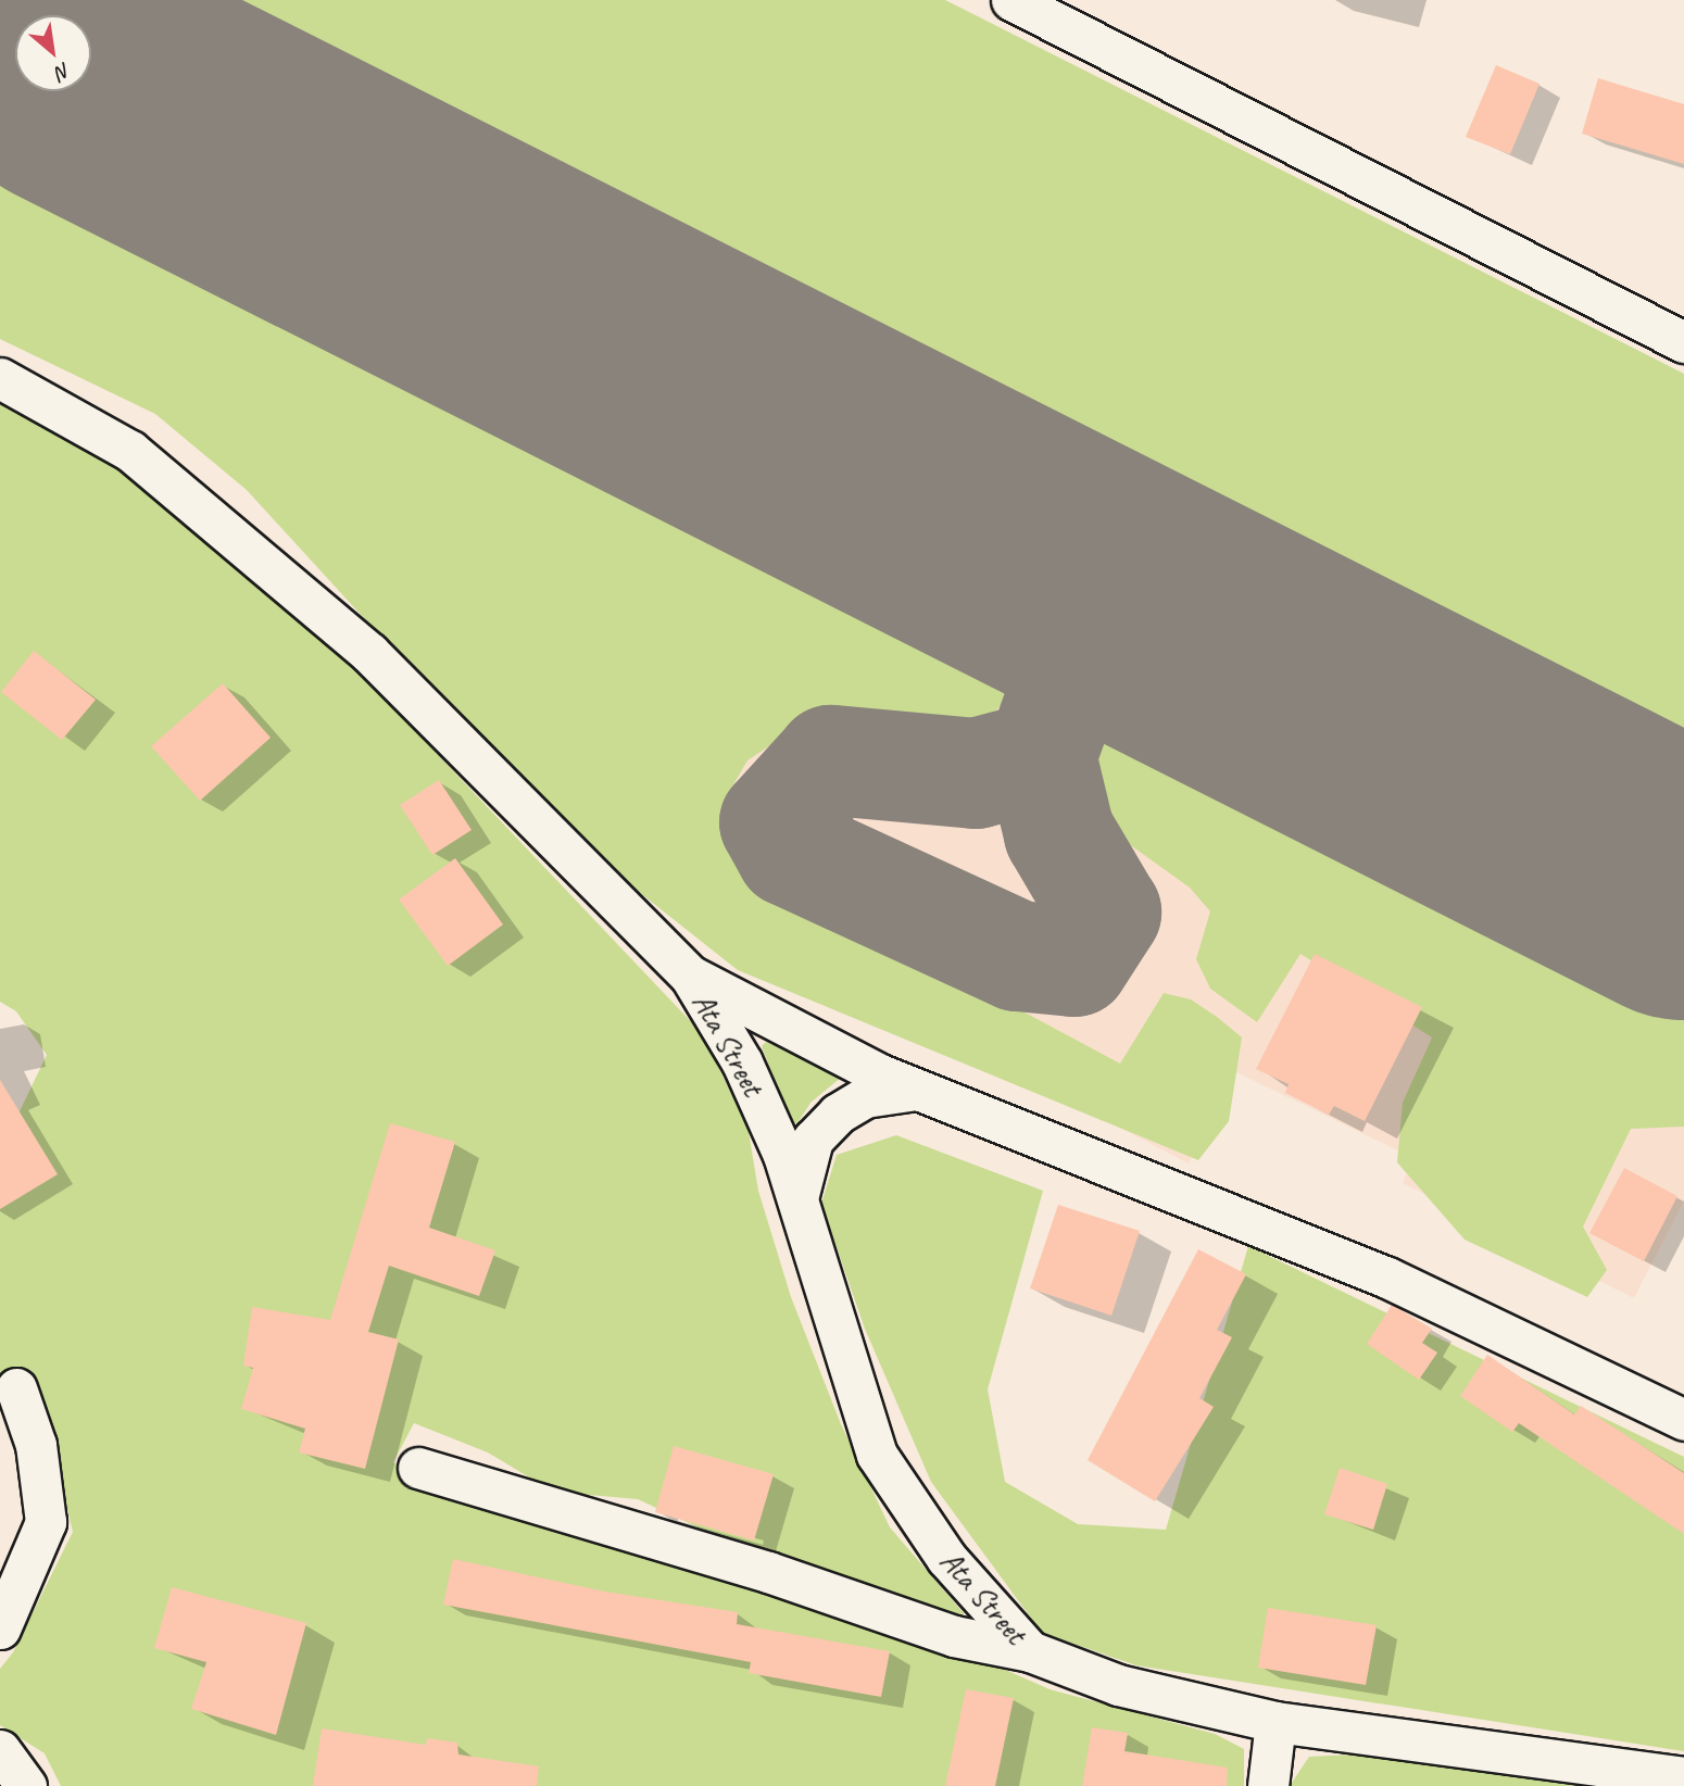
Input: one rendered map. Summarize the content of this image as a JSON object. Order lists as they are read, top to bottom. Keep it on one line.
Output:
{"streets":{"street":["Ata Street"]},"north":"bottom right"}
